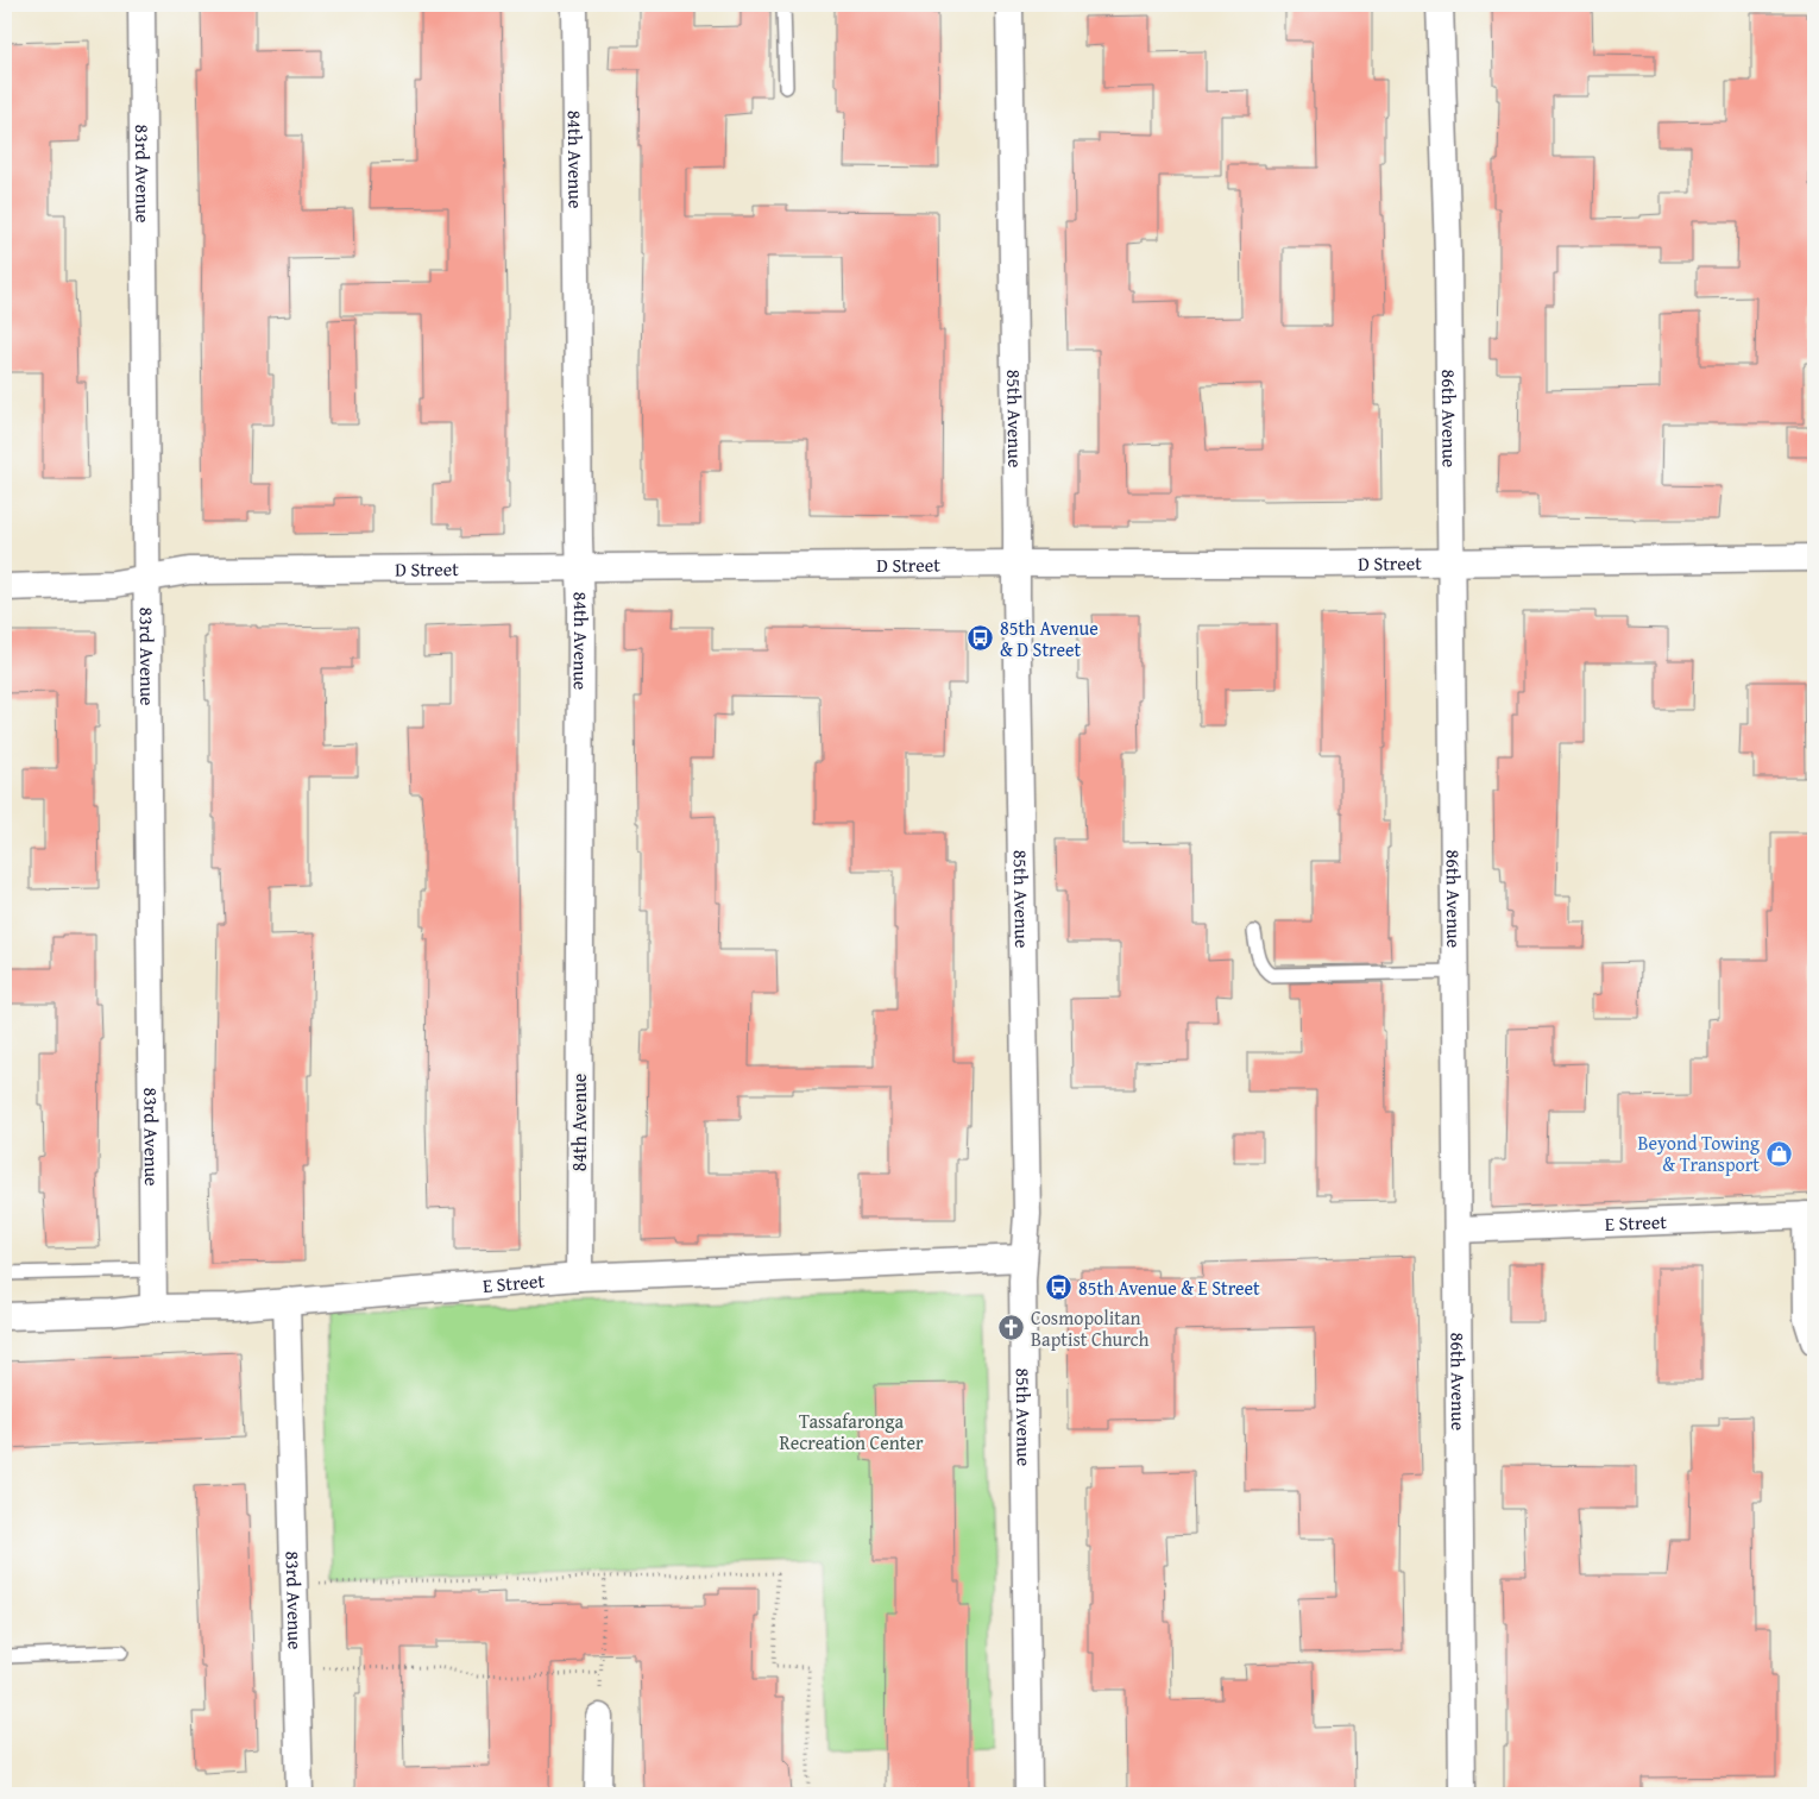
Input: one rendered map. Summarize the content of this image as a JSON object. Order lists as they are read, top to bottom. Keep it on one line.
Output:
{"streets":{"street":["84th Avenue","83rd Avenue","86th Avenue","85th Avenue","D Street","E Street"]},"crossings":[["84th Avenue","D Street"],["84th Avenue","E Street"],["83rd Avenue","D Street"],["83rd Avenue","E Street"],["86th Avenue","D Street"],["86th Avenue","E Street"],["85th Avenue","D Street"],["85th Avenue","E Street"]],"parks":["Tassafaronga Recreation Center"],"places":{"bus stop":["85th Avenue & D Street","85th Avenue & E Street"],"shop":["Beyond Towing & Transport"],"church":["Cosmopolitan Baptist Church"]}}
